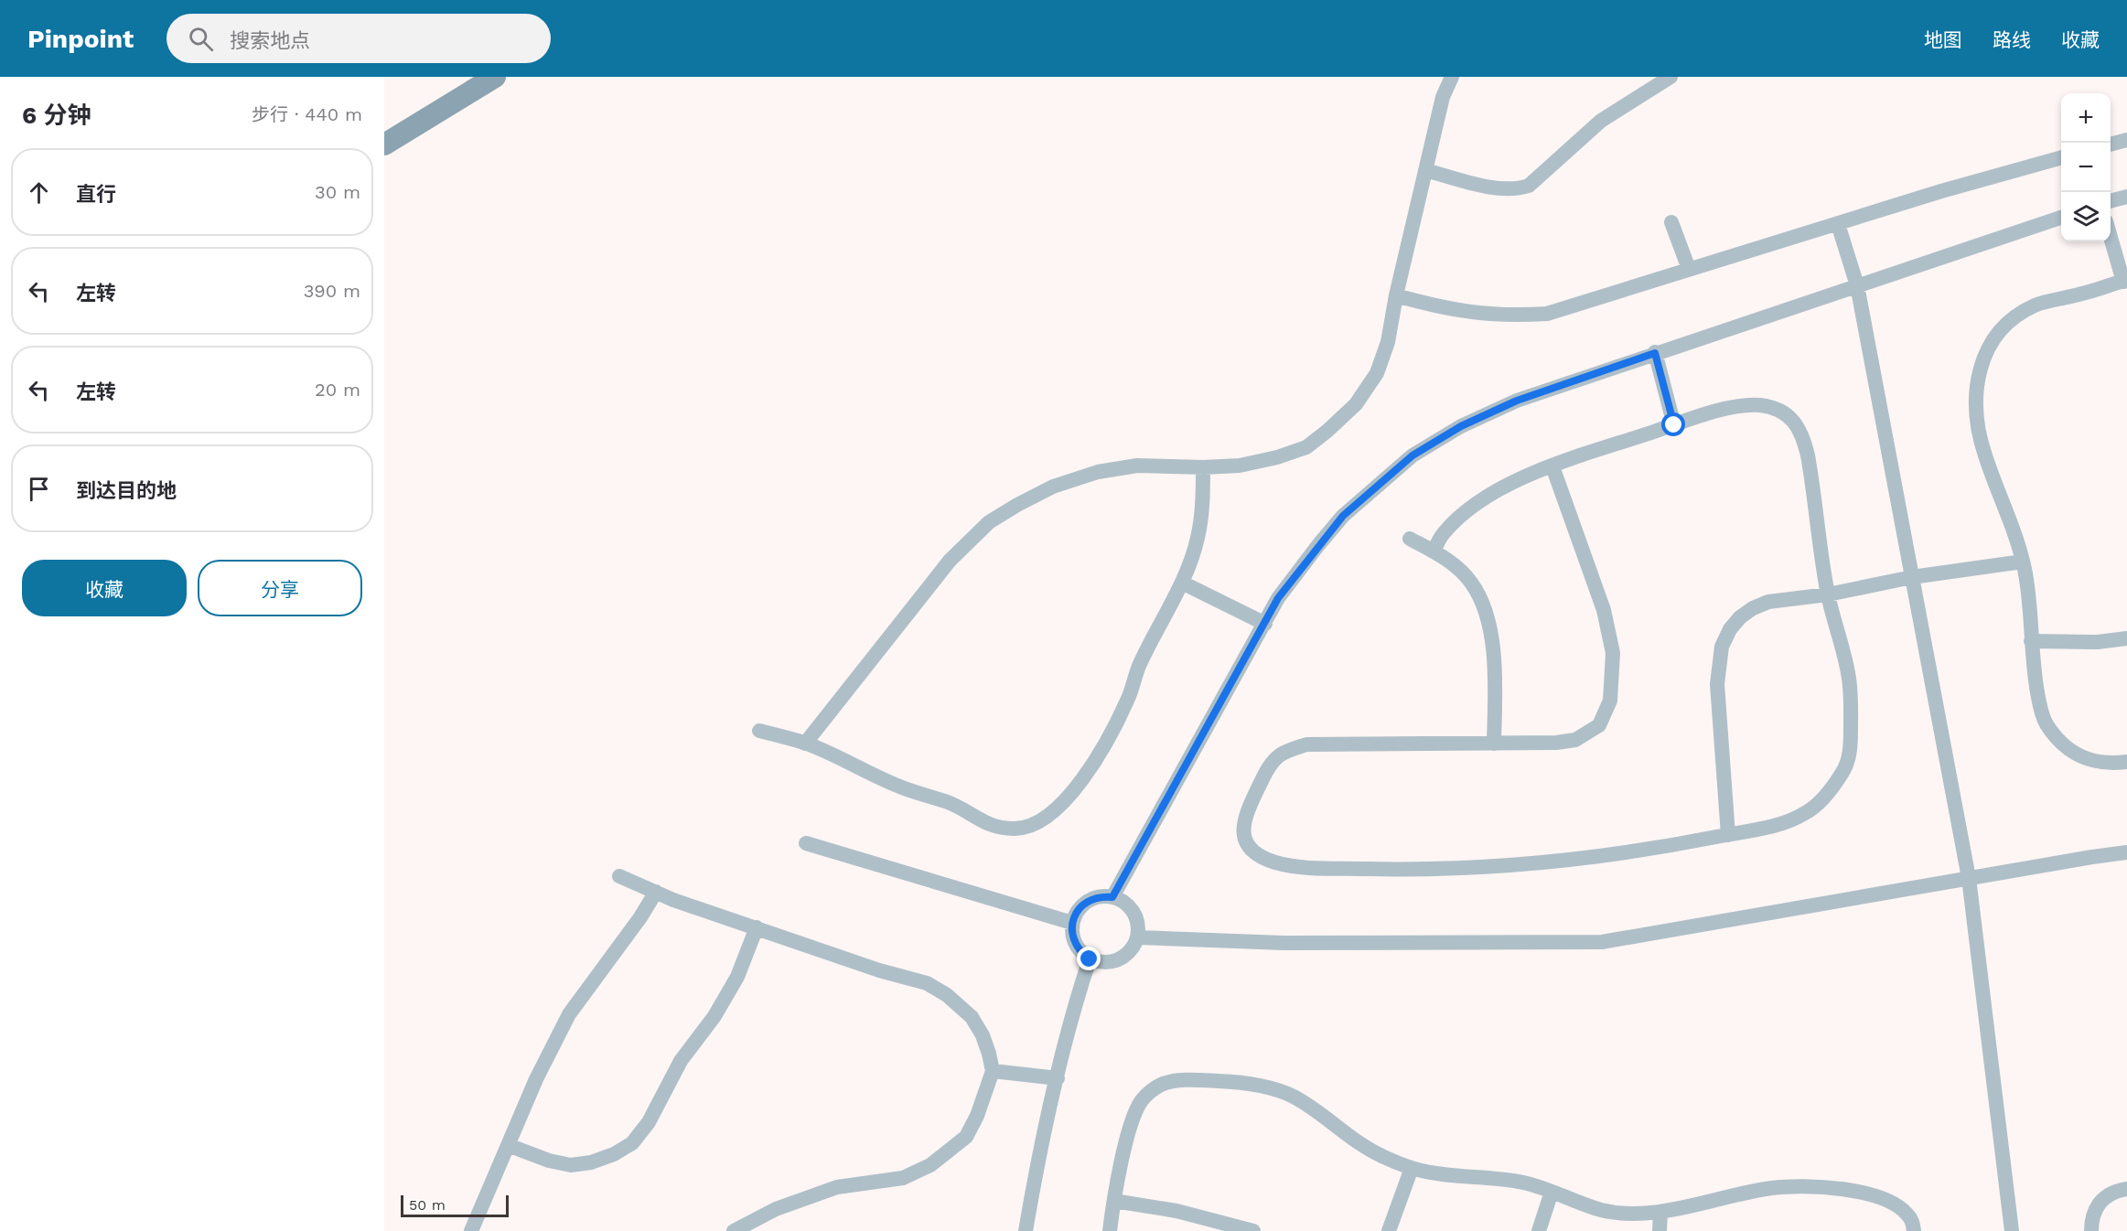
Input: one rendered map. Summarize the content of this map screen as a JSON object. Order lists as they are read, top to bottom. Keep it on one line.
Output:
{"scale_bar":"50 m","page":{"header":"Pinpoint","search":"搜索地点","nav":["地图","路线","收藏"],"heading":["6 分钟","步行 · 440 m"],"map_buttons":["+","−"],"list":[["直行","30 m"],["左转","390 m"],["左转","20 m"],"到达目的地"],"buttons":["收藏","分享"],"scale":"50 m"}}
